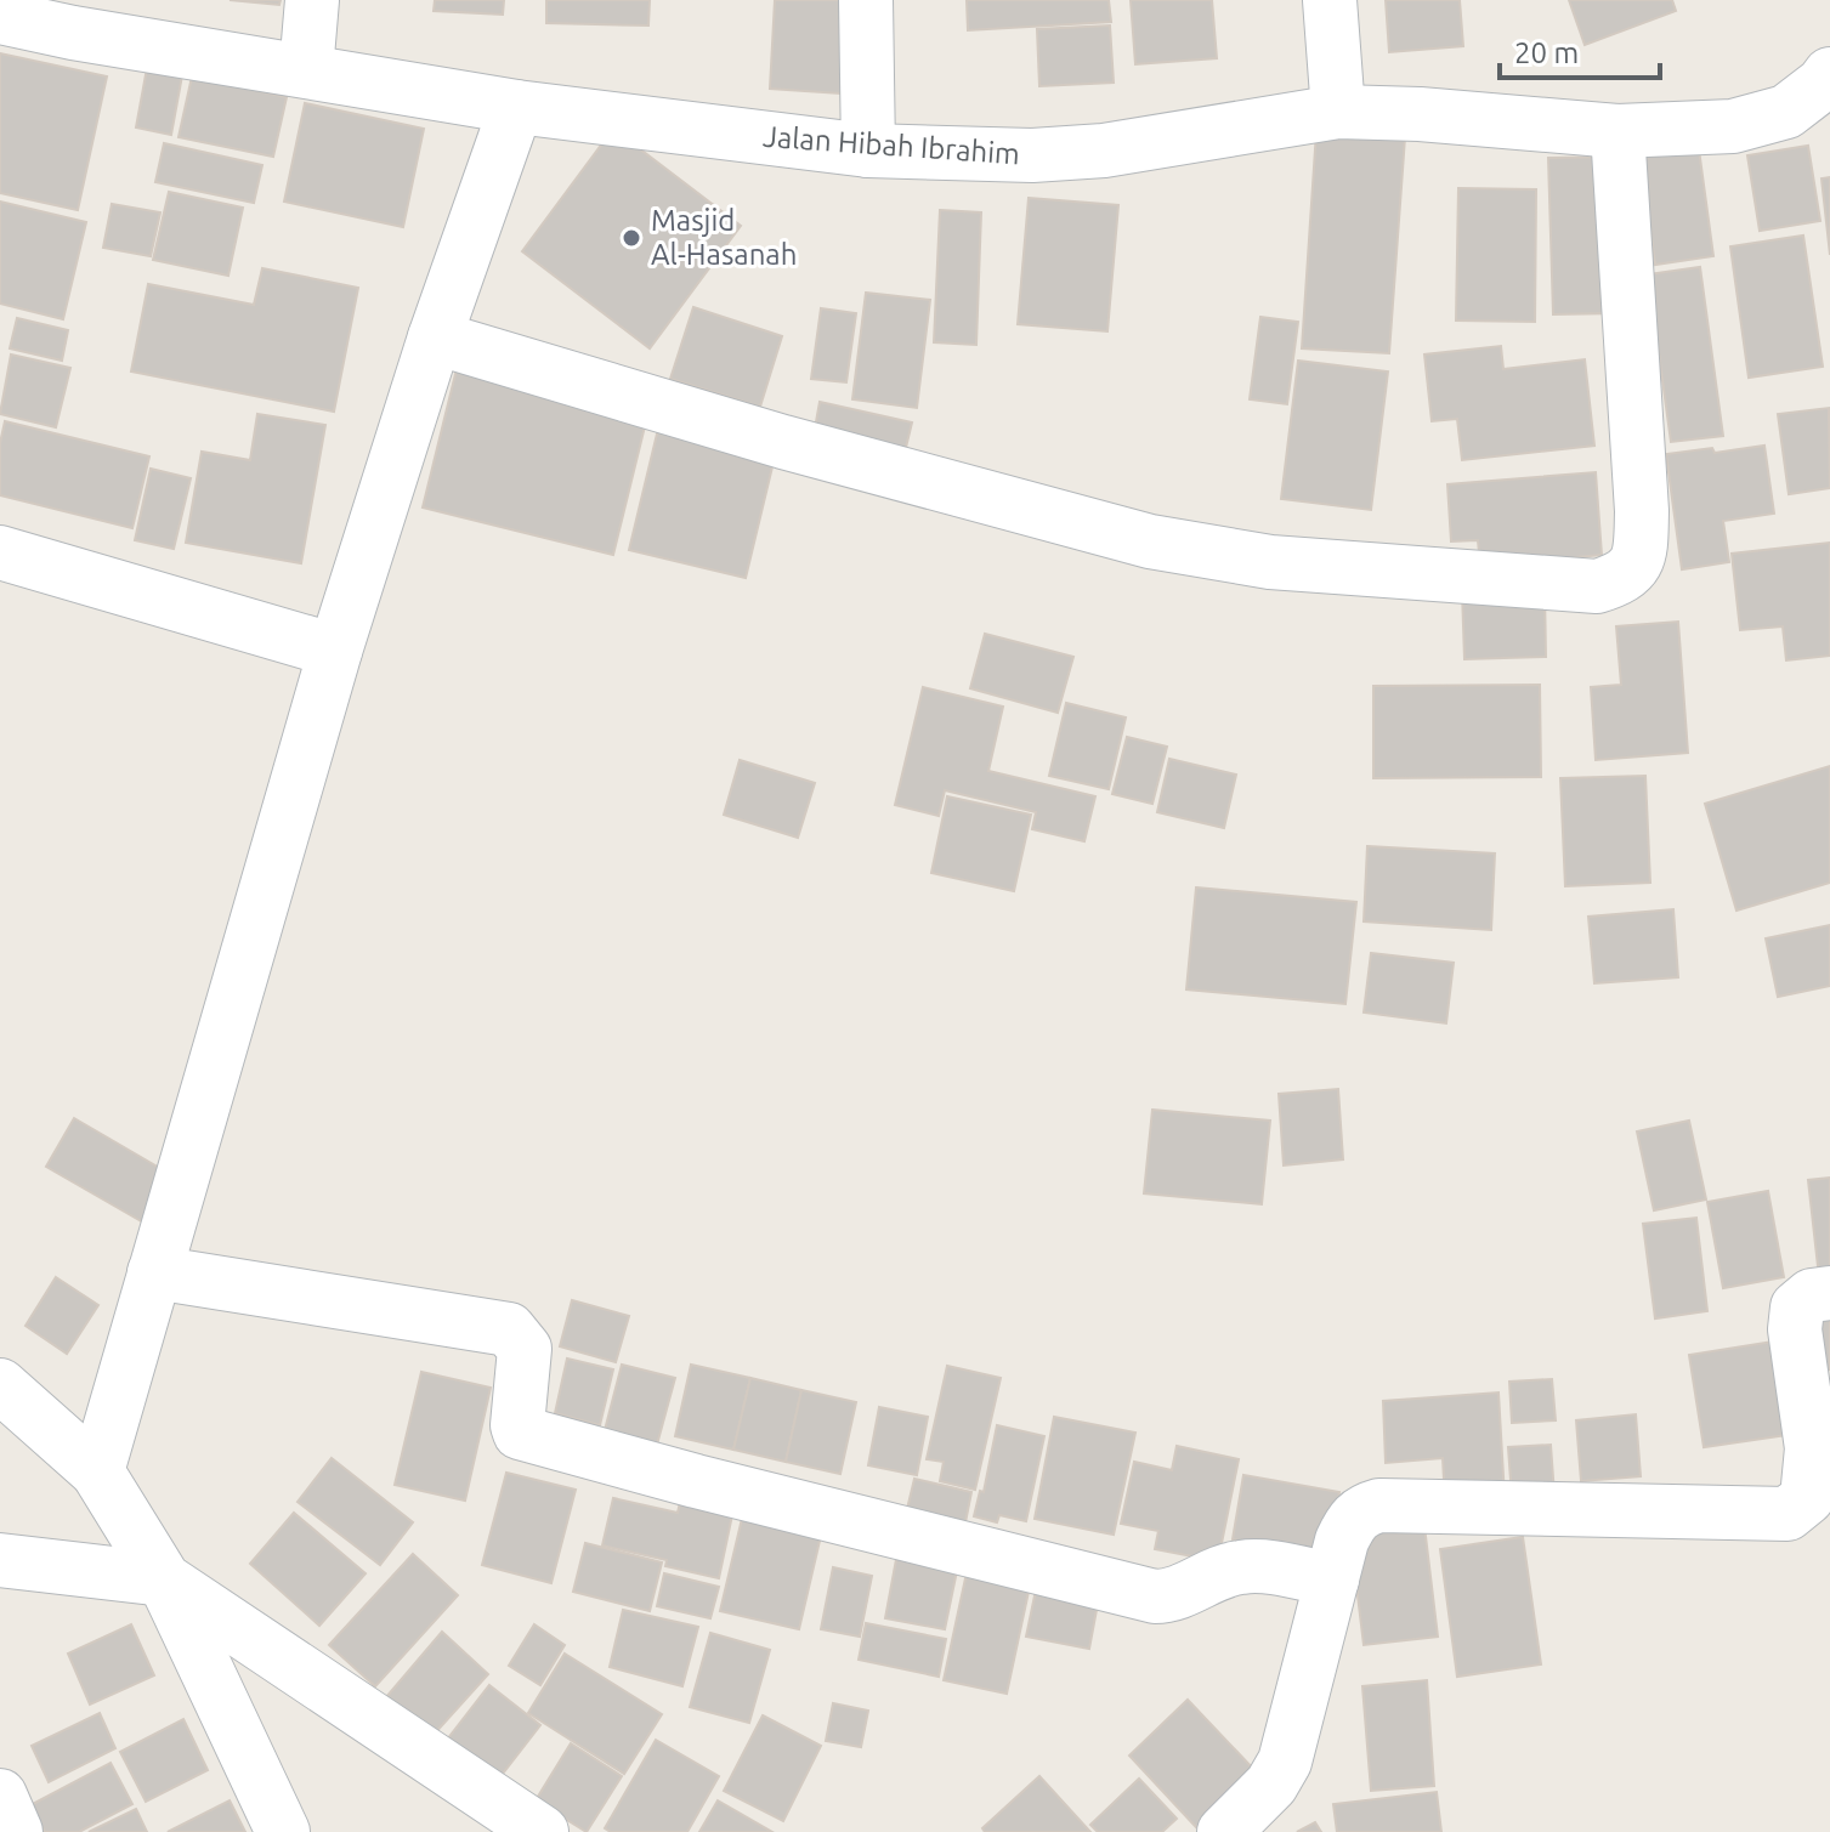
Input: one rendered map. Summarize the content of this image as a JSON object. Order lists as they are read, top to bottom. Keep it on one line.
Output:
{"streets":{"street":["Jalan Hibah Ibrahim"]},"places":["Masjid Al-Hasanah"],"scale_bar":"20 m"}
